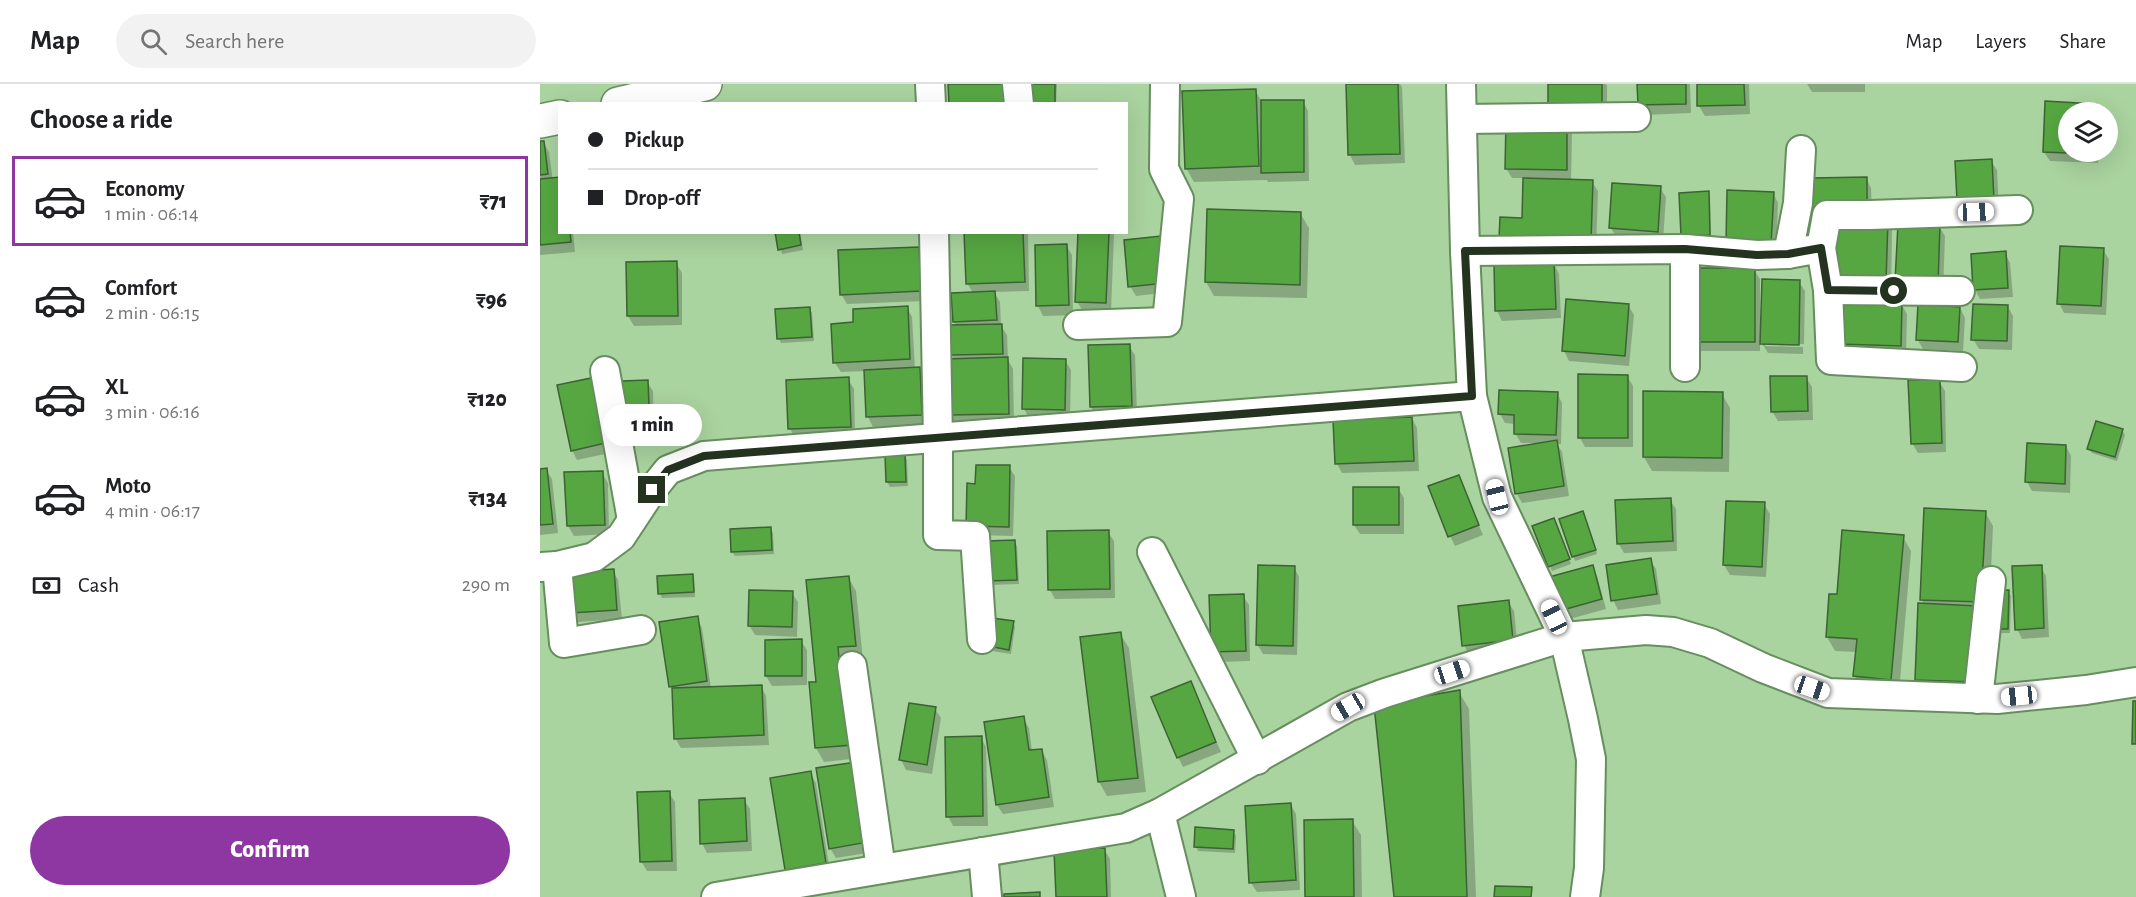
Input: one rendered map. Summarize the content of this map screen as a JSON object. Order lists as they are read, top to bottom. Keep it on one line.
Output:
{"page":{"header":"Map","search":"Search here","nav":["Map","Layers","Share"],"heading":"Choose a ride","banner":["Pickup","Drop-off"],"list":[{"name":"Economy","note":"1 min · 06:14","value":"₹71"},{"name":"Comfort","note":"2 min · 06:15","value":"₹96"},{"name":"XL","note":"3 min · 06:16","value":"₹120"},{"name":"Moto","note":"4 min · 06:17","value":"₹134"}],"bubble":"1 min","pay":["Cash","290 m"],"buttons":"Confirm"}}
